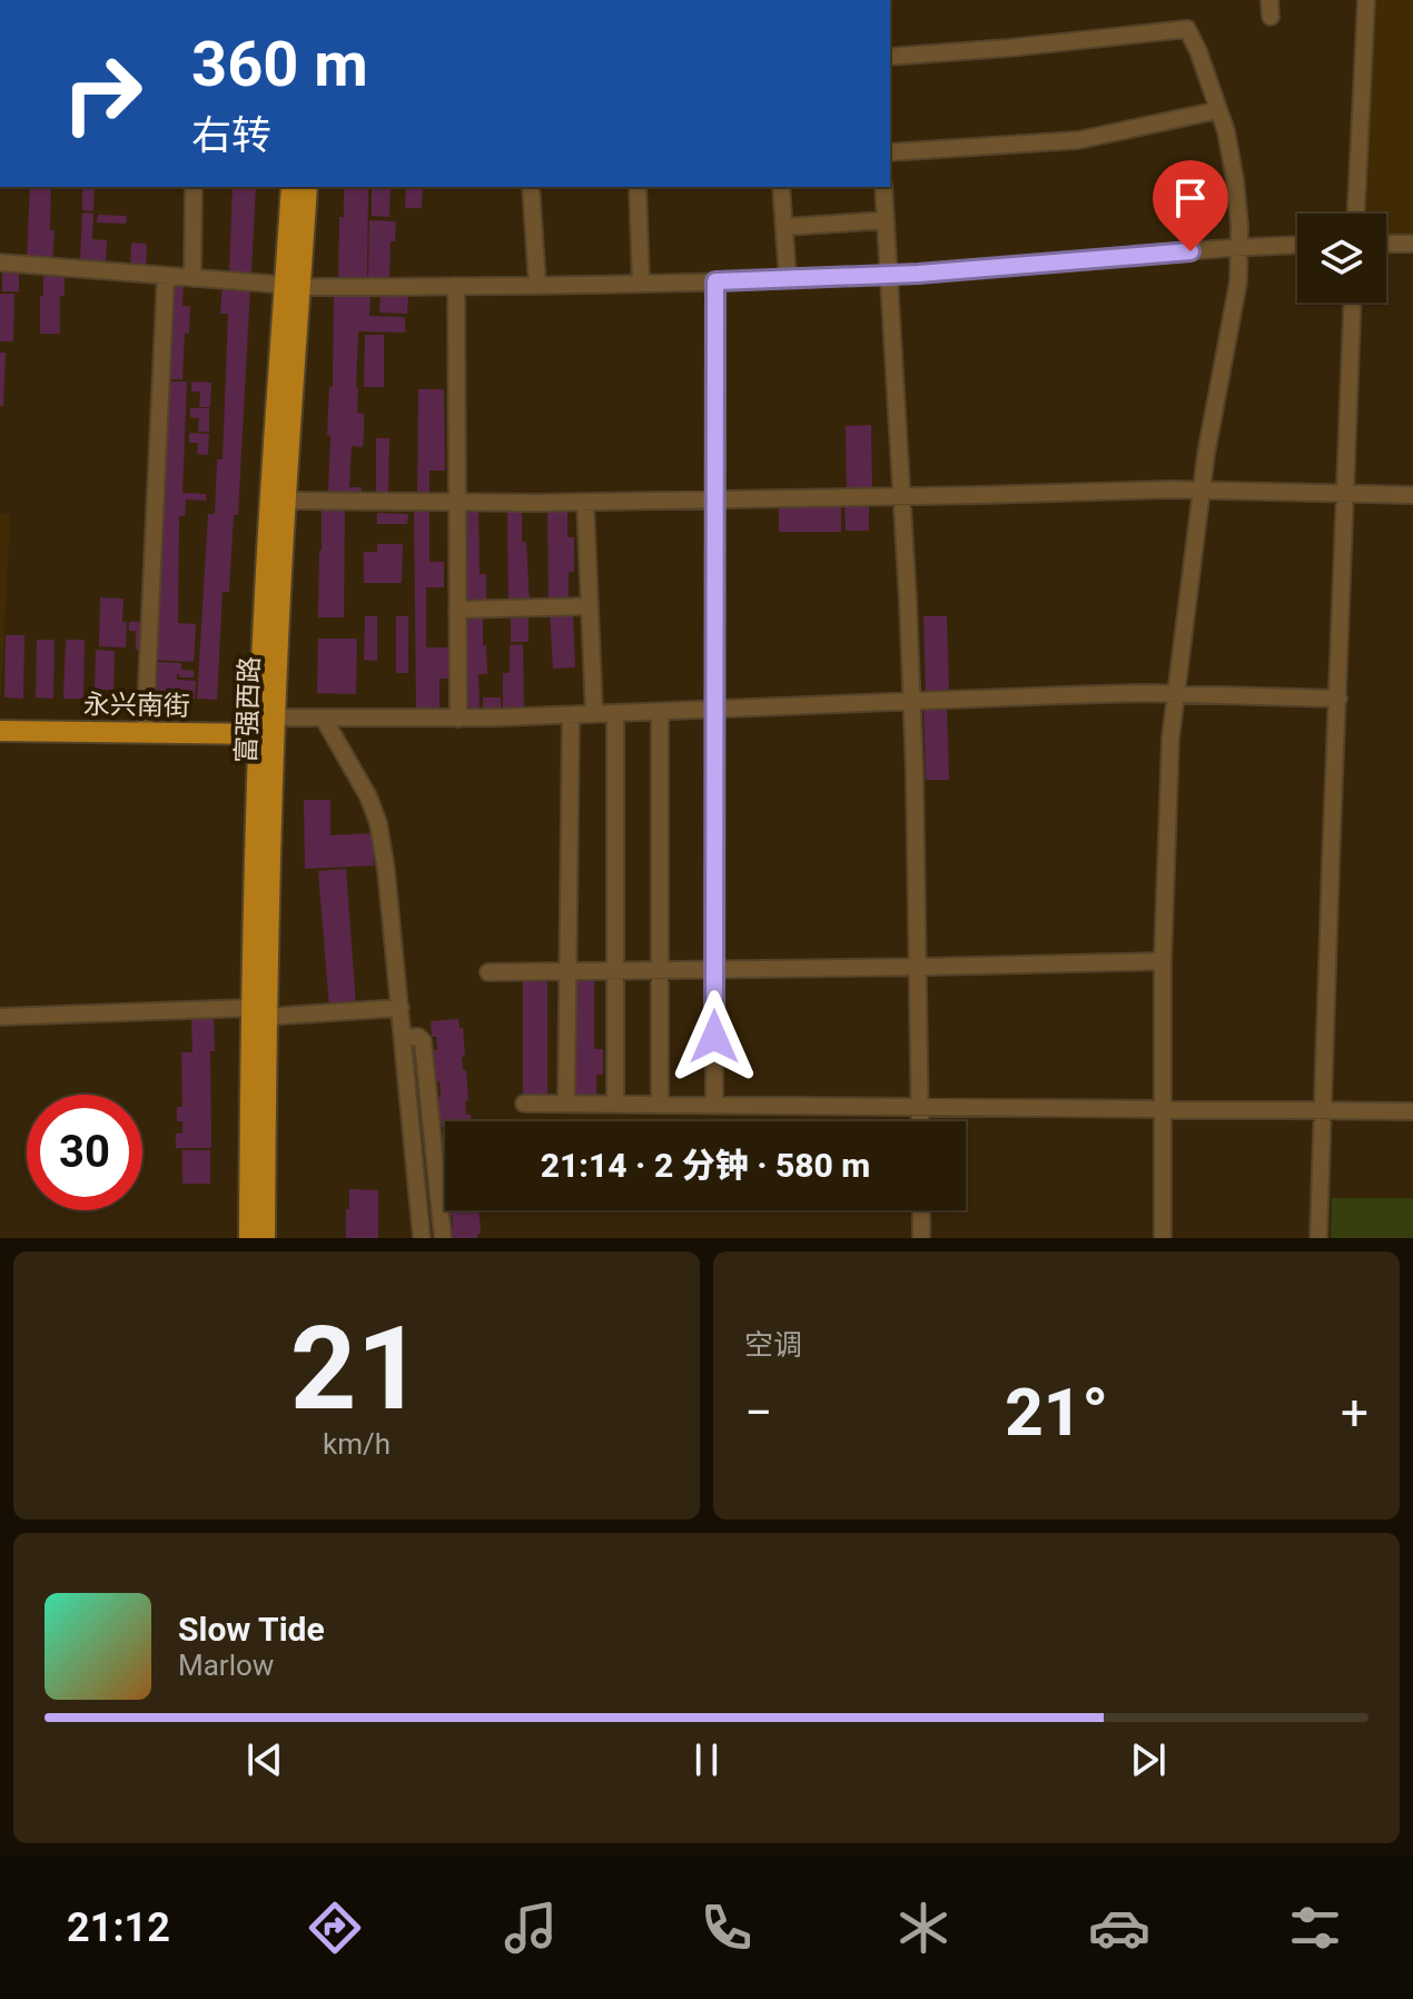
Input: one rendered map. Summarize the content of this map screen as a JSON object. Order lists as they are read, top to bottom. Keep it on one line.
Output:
{"streets":{"main road":["永兴南街","富强西路"]},"crossings":[["永兴南街","富强西路"]],"page":{"turn":["360 m","右转"],"limit":"30","trip":"21:14 · 2 分钟 · 580 m","tile":[["21","km/h"],"空调"],"heat":["−","21°","+"],"song":["Slow Tide","Marlow"],"tabs":"21:12"}}
